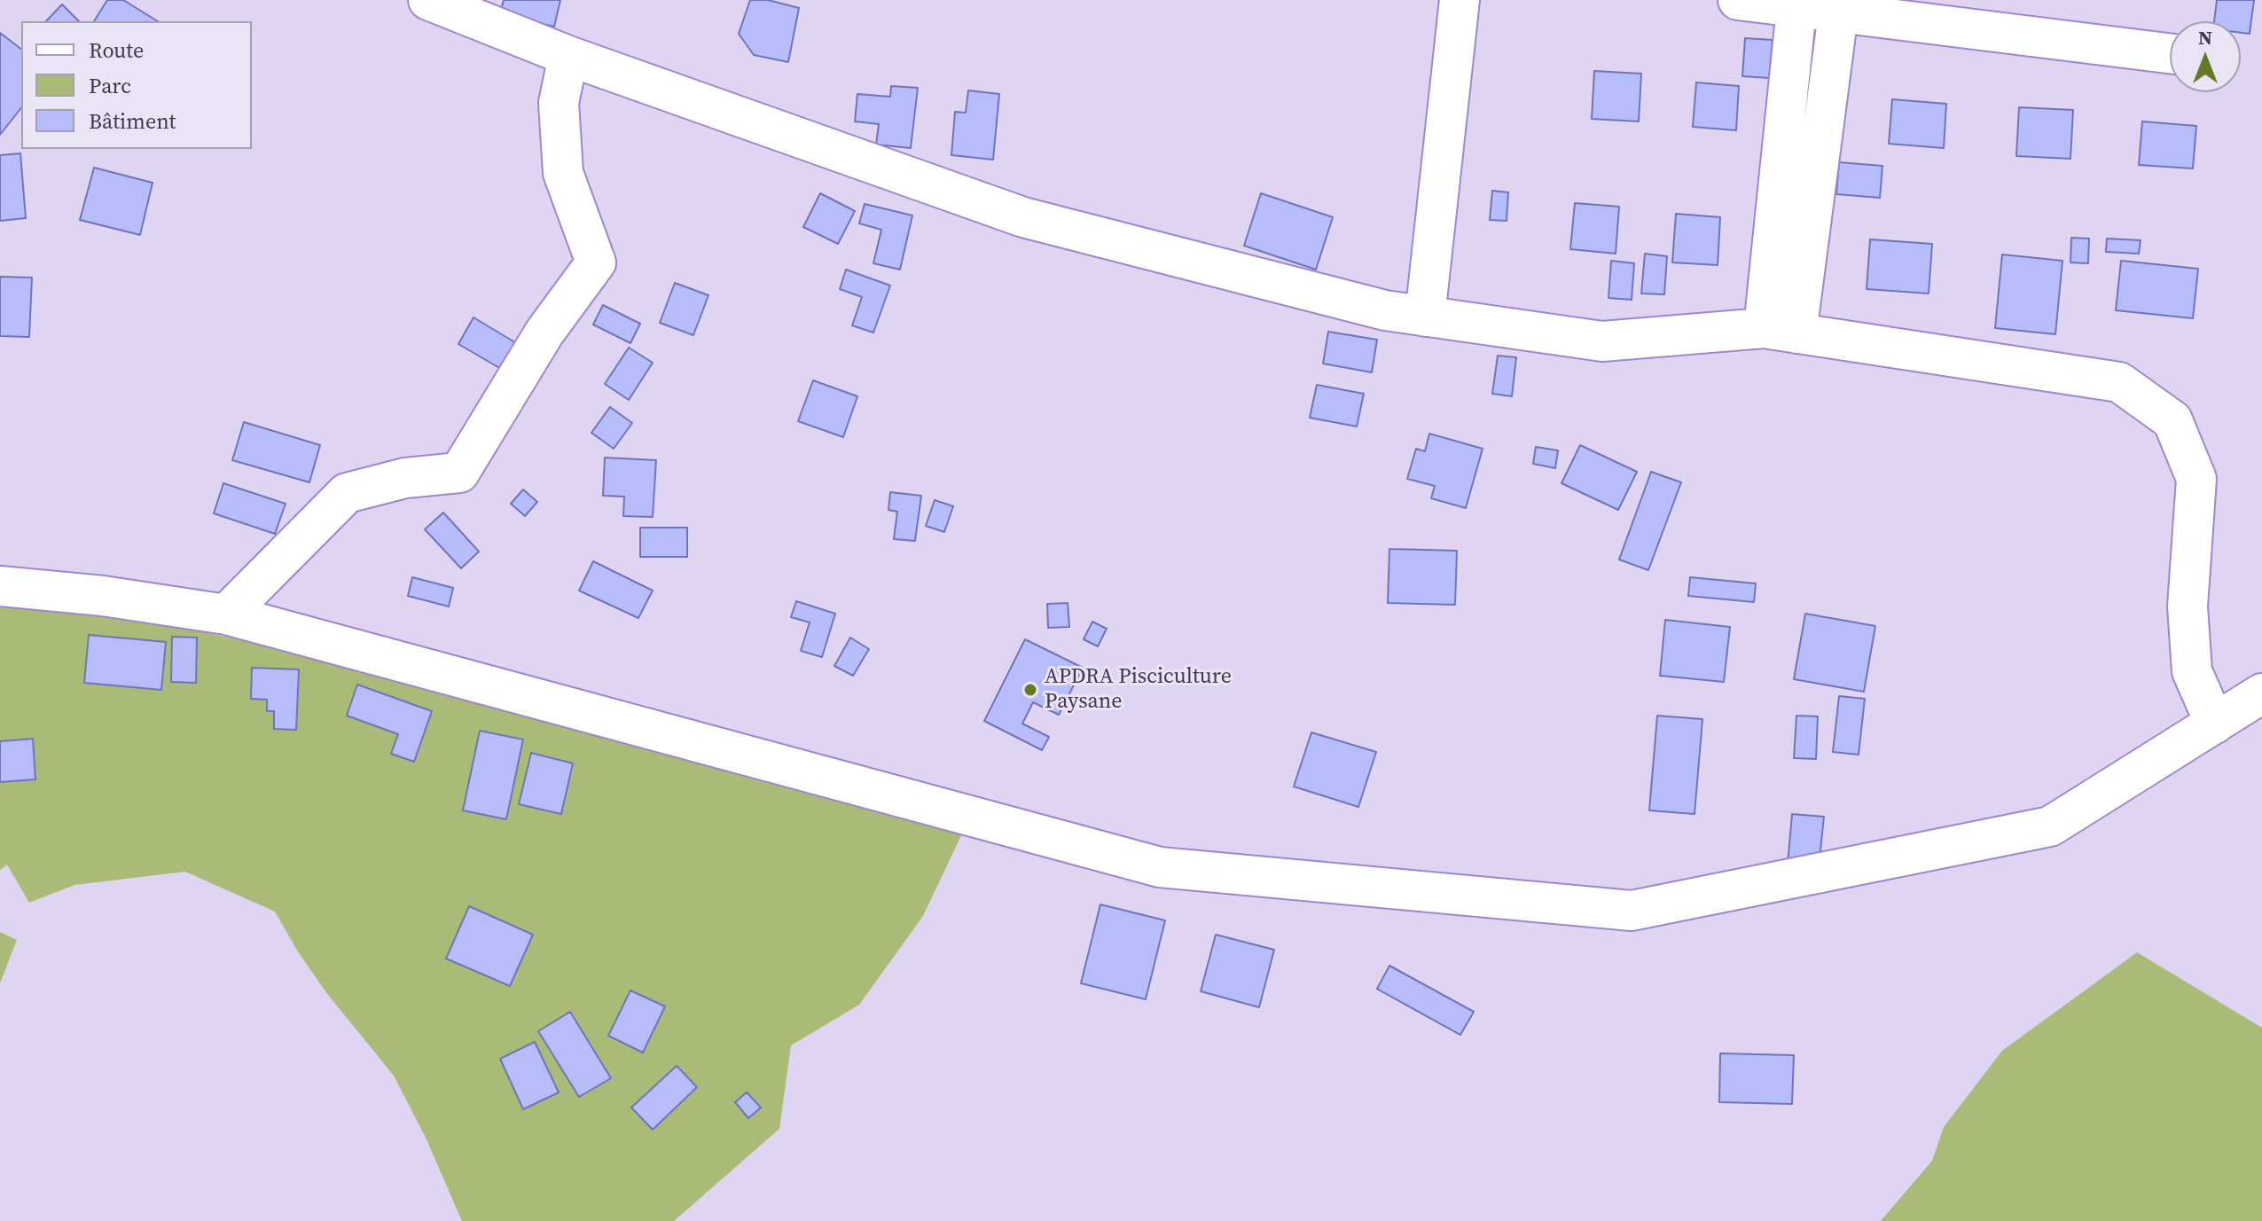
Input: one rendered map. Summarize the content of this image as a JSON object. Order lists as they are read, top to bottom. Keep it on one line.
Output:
{"places":["APDRA Pisciculture Paysane"],"legend":["Route","Parc","Bâtiment"],"north":"top"}
